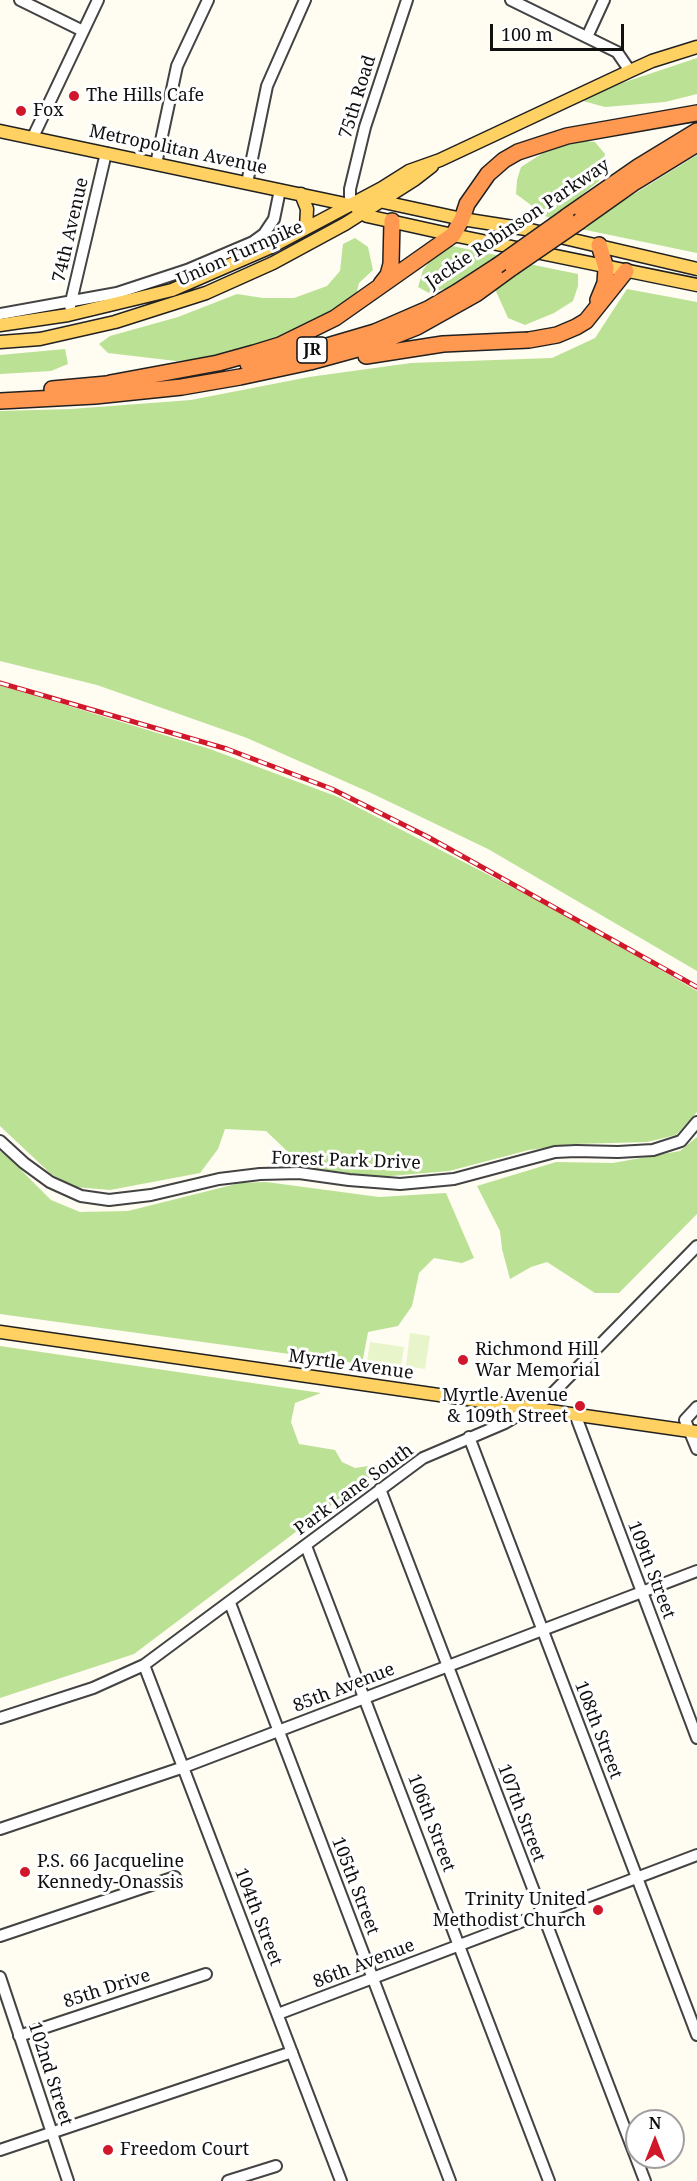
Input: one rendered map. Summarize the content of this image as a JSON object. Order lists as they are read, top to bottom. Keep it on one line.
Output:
{"streets":{"highway":["Jackie Robinson Parkway","JR"],"main road":["Metropolitan Avenue","Union Turnpike","Myrtle Avenue"],"street":["75th Road","74th Avenue","Forest Park Drive","Park Lane South","109th Street","85th Avenue","108th Street","107th Street","106th Street","105th Street","104th Street","86th Avenue","85th Drive","102nd Street"]},"crossings":[["75th Road","Metropolitan Avenue"],["75th Road","Union Turnpike"],["Metropolitan Avenue","74th Avenue"],["Metropolitan Avenue","Union Turnpike"],["74th Avenue","Union Turnpike"],["Myrtle Avenue","Park Lane South"],["Myrtle Avenue","109th Street"],["Park Lane South","108th Street"],["Park Lane South","107th Street"],["Park Lane South","106th Street"],["Park Lane South","105th Street"],["Park Lane South","104th Street"],["109th Street","85th Avenue"],["85th Avenue","108th Street"],["85th Avenue","107th Street"],["85th Avenue","106th Street"],["85th Avenue","105th Street"],["85th Avenue","104th Street"],["108th Street","86th Avenue"],["107th Street","86th Avenue"],["106th Street","86th Avenue"],["105th Street","86th Avenue"],["104th Street","86th Avenue"],["85th Drive","102nd Street"]],"places":["The Hills Cafe","Fox","Richmond Hill War Memorial","Myrtle Avenue & 109th Street","P.S. 66 Jacqueline Kennedy-Onassis","Trinity United Methodist Church","Freedom Court"],"scale_bar":"100 m","north":"top"}
